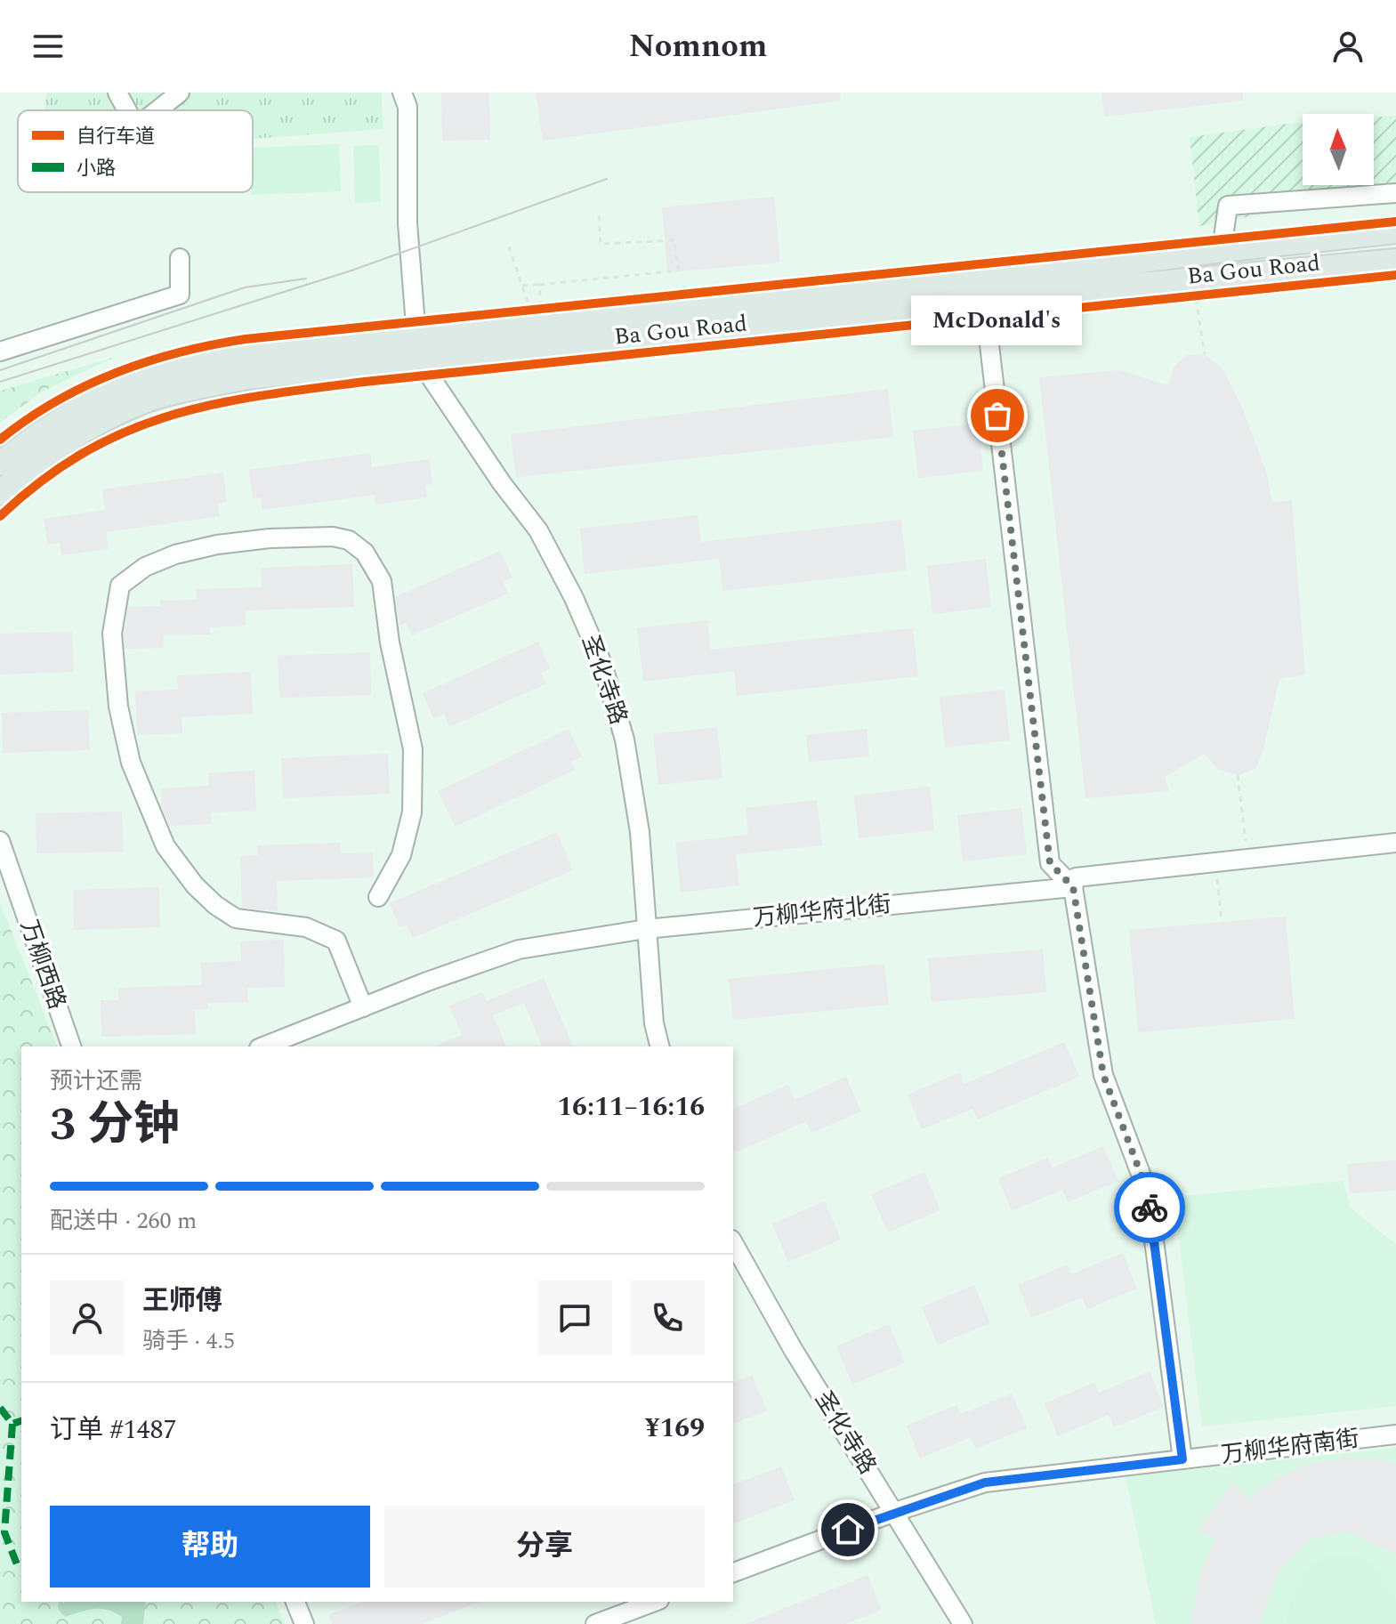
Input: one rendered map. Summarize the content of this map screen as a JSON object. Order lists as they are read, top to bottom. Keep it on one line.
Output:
{"streets":{"main road":["Ba Gou Road"],"street":["圣化寺路","万柳华府北街","万柳西路","万柳华府南街"]},"crossings":[["Ba Gou Road","圣化寺路"],["圣化寺路","万柳华府北街"],["圣化寺路","万柳华府南街"]],"places":["McDonald's"],"legend":["自行车道","小路"],"north":"top","page":{"header":"Nomnom","bubble":"McDonald's","heading":["3 分钟","预计还需","16:11–16:16"],"panel":["王师傅","骑手 · 4.5","订单 #1487","¥169"],"bar":"配送中 · 260 m","buttons":["帮助","分享"]}}
